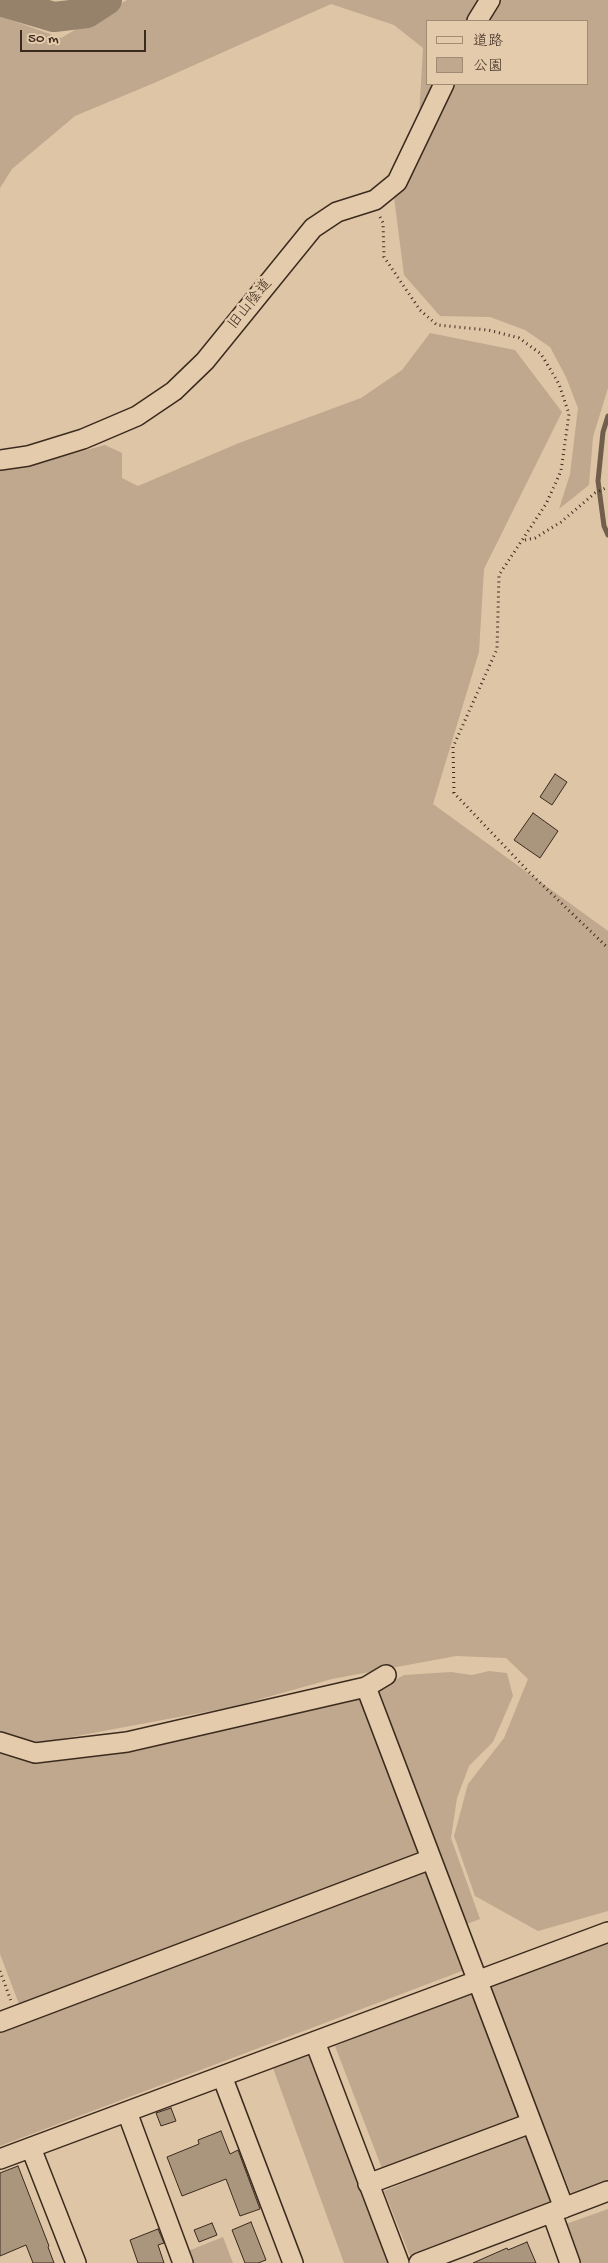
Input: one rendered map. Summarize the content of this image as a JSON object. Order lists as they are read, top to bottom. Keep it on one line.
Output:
{"streets":{"street":["旧山陰道"]},"legend":["道路","公園"],"scale_bar":"50 m"}
